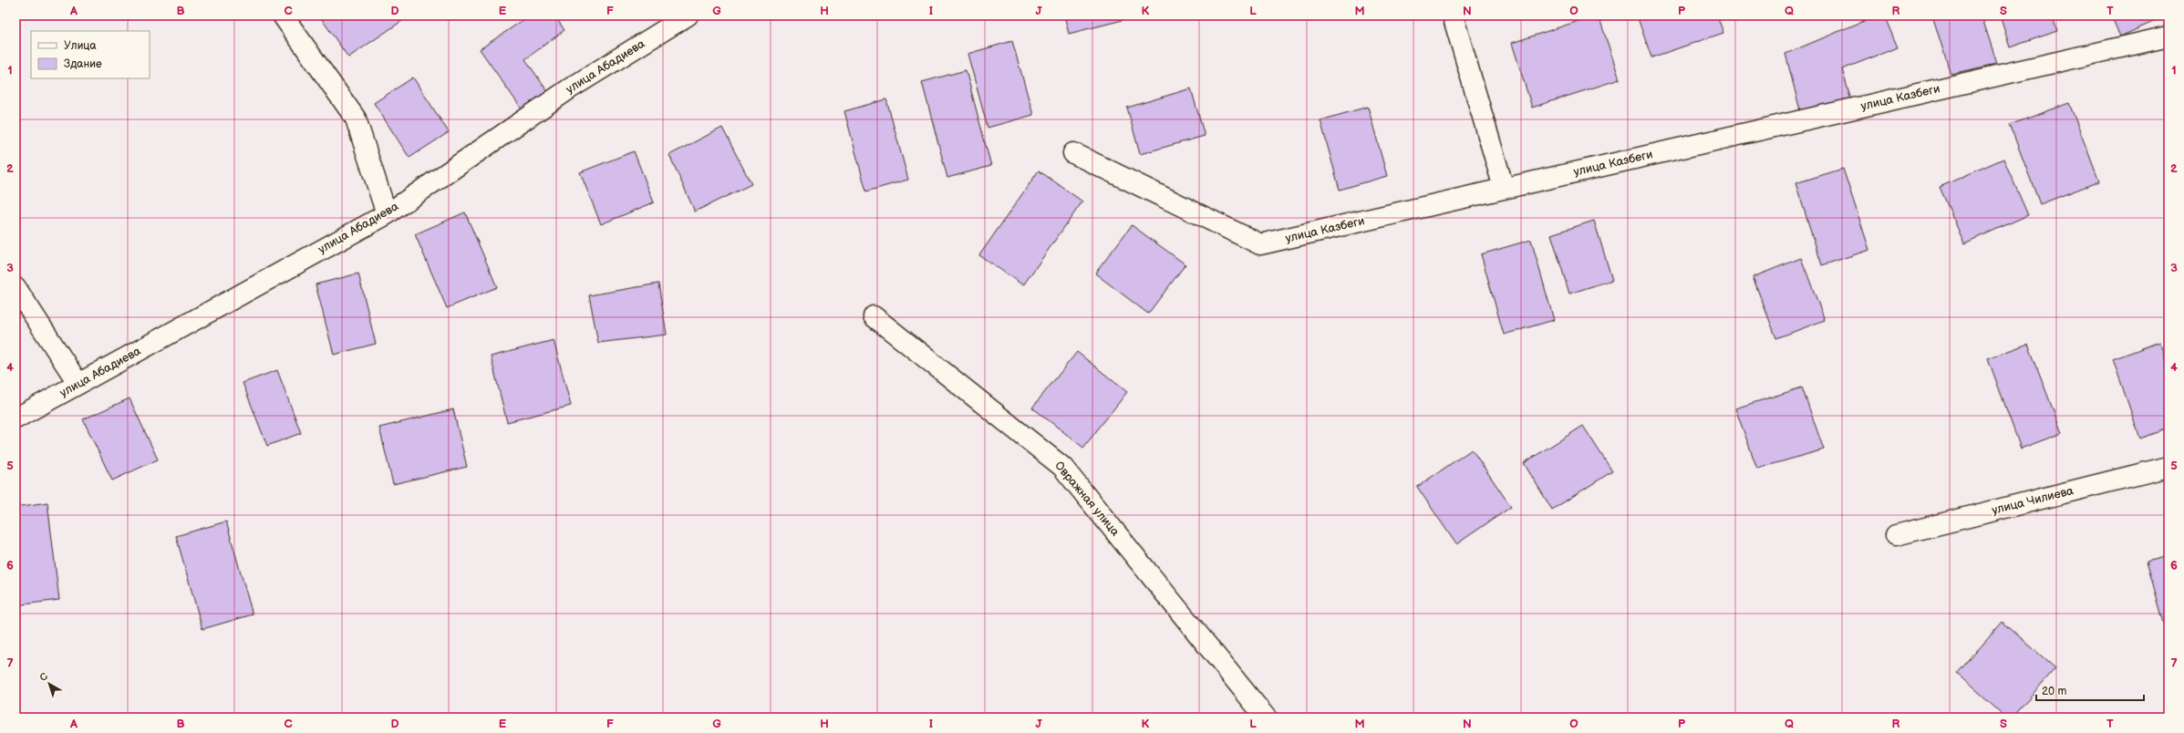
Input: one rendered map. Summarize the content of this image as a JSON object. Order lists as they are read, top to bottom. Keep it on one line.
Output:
{"streets":{"street":["улица Абадиева","улица Казбеги","Овражная улица","улица Чилиева"]},"legend":["Улица","Здание"],"scale_bar":"20 m","north":"top left","grid":{"columns":["A","B","C","D","E","F","G","H","I","J","K","L","M","N","O","P","Q","R","S","T"],"rows":["1","2","3","4","5","6","7"]}}
